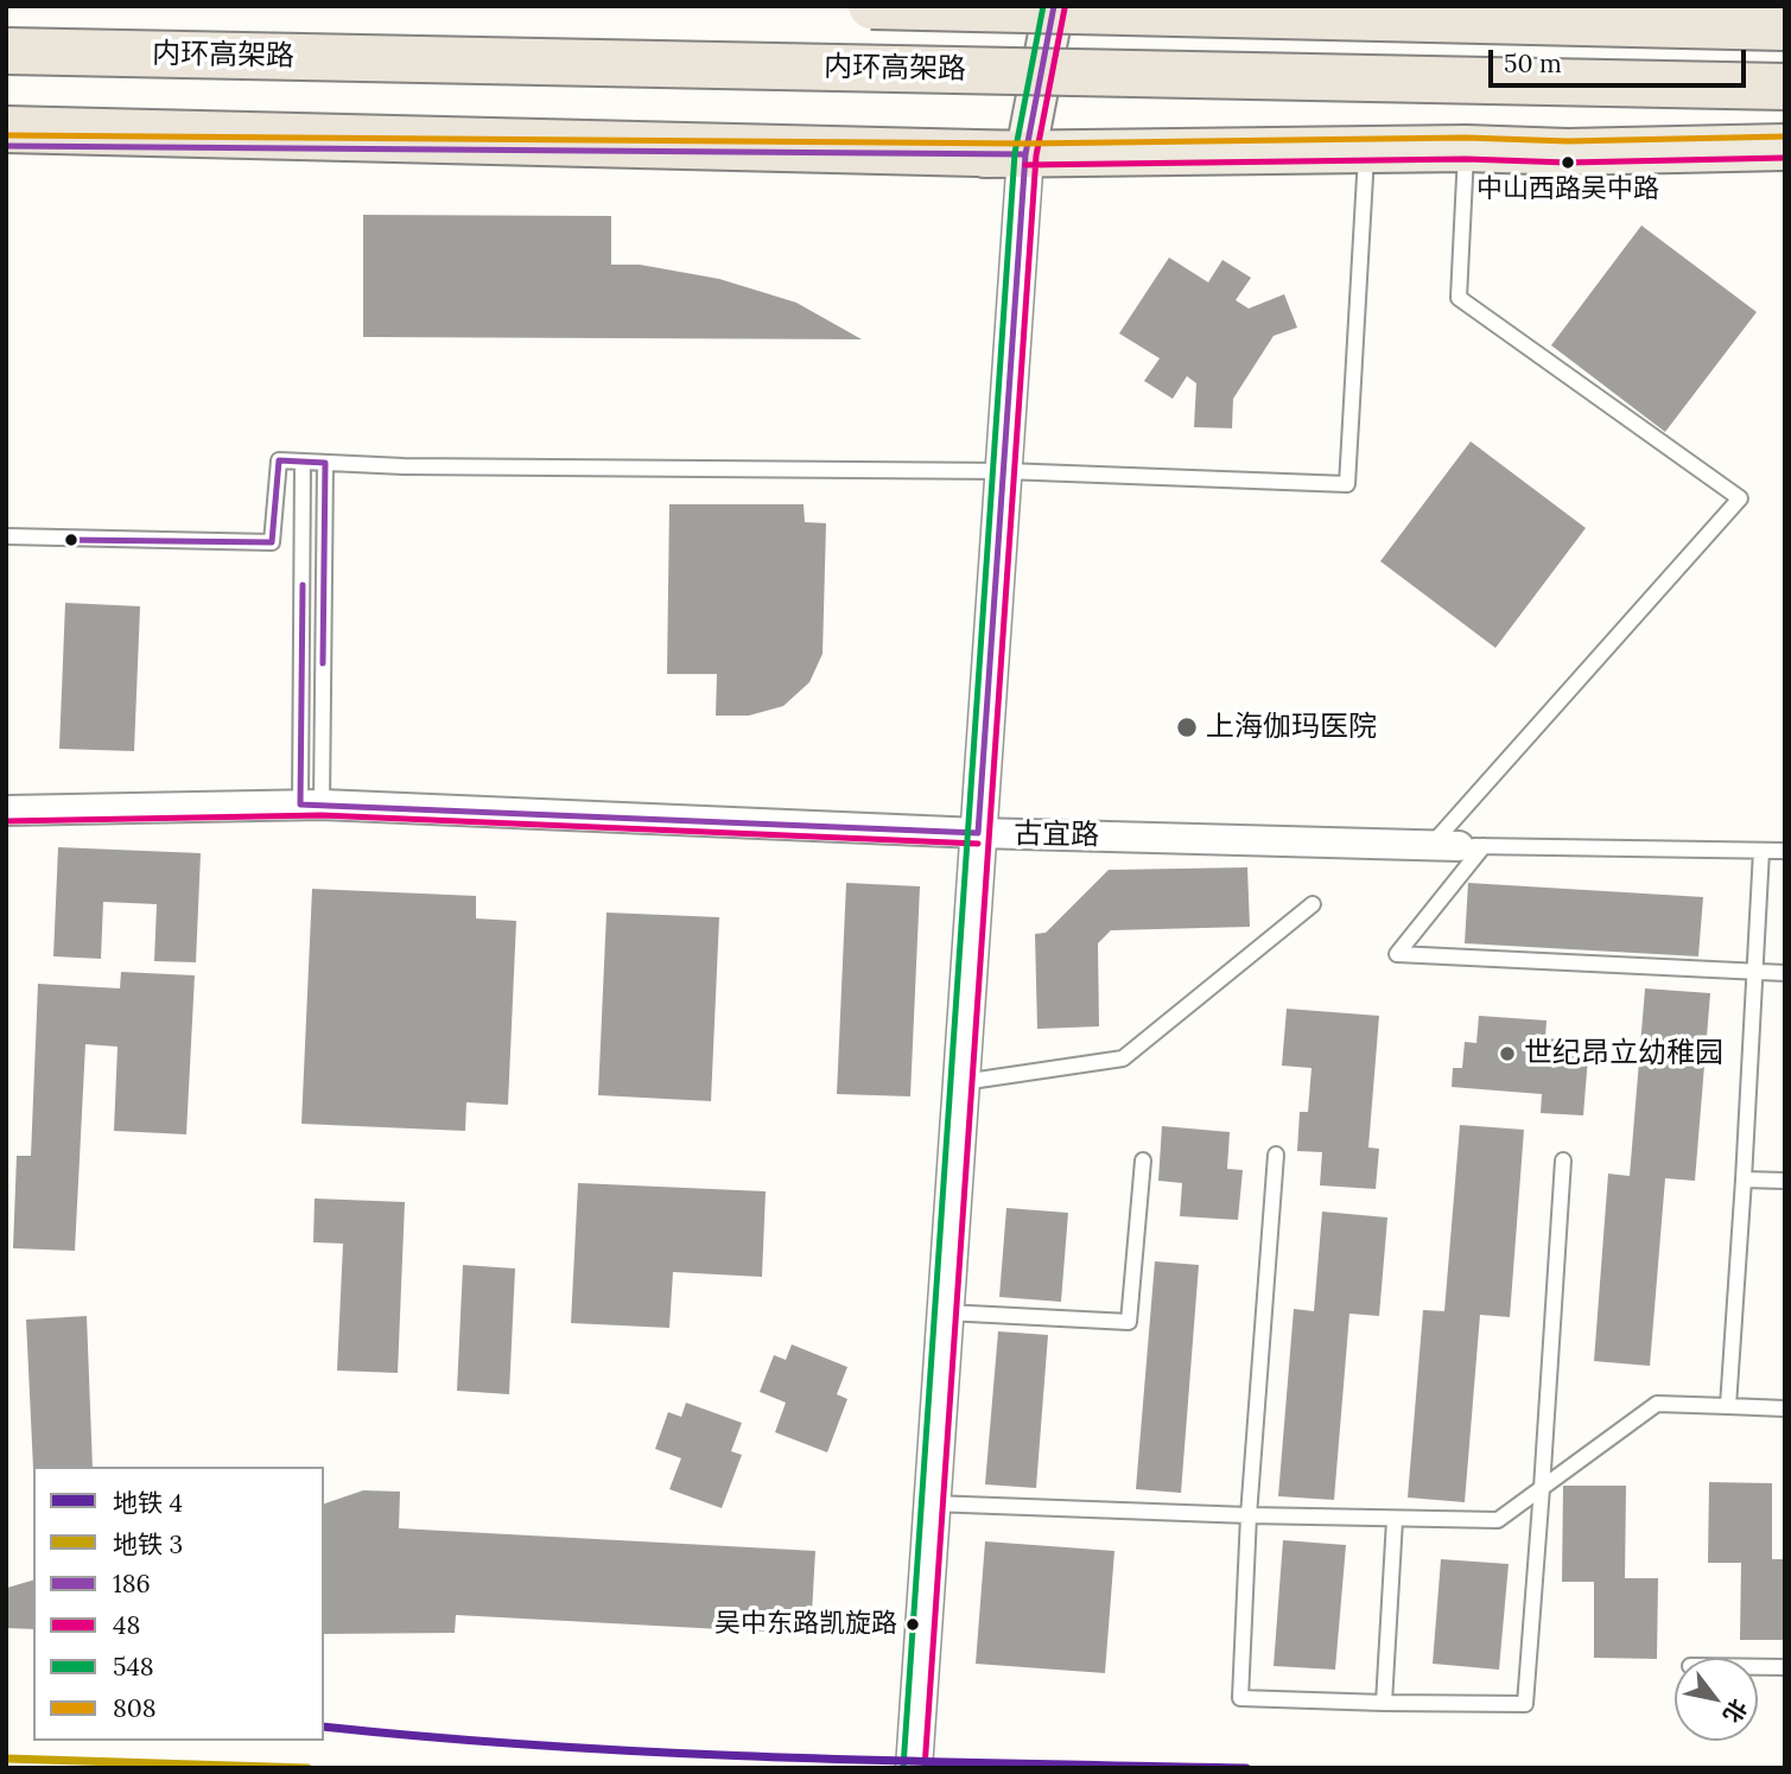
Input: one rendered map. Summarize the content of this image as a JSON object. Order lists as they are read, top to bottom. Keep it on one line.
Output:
{"streets":{"highway":["内环高架路"],"street":["古宜路"]},"places":["中山西路吴中路","上海伽玛医院","世纪昂立幼稚园","吴中东路凯旋路"],"lines":["transit line 186","transit line 548","transit line 48","transit line 808","metro line 4","metro line 3"],"legend":["地铁 4","地铁 3","186","48","548","808"],"scale_bar":"50 m","north":"bottom right"}
